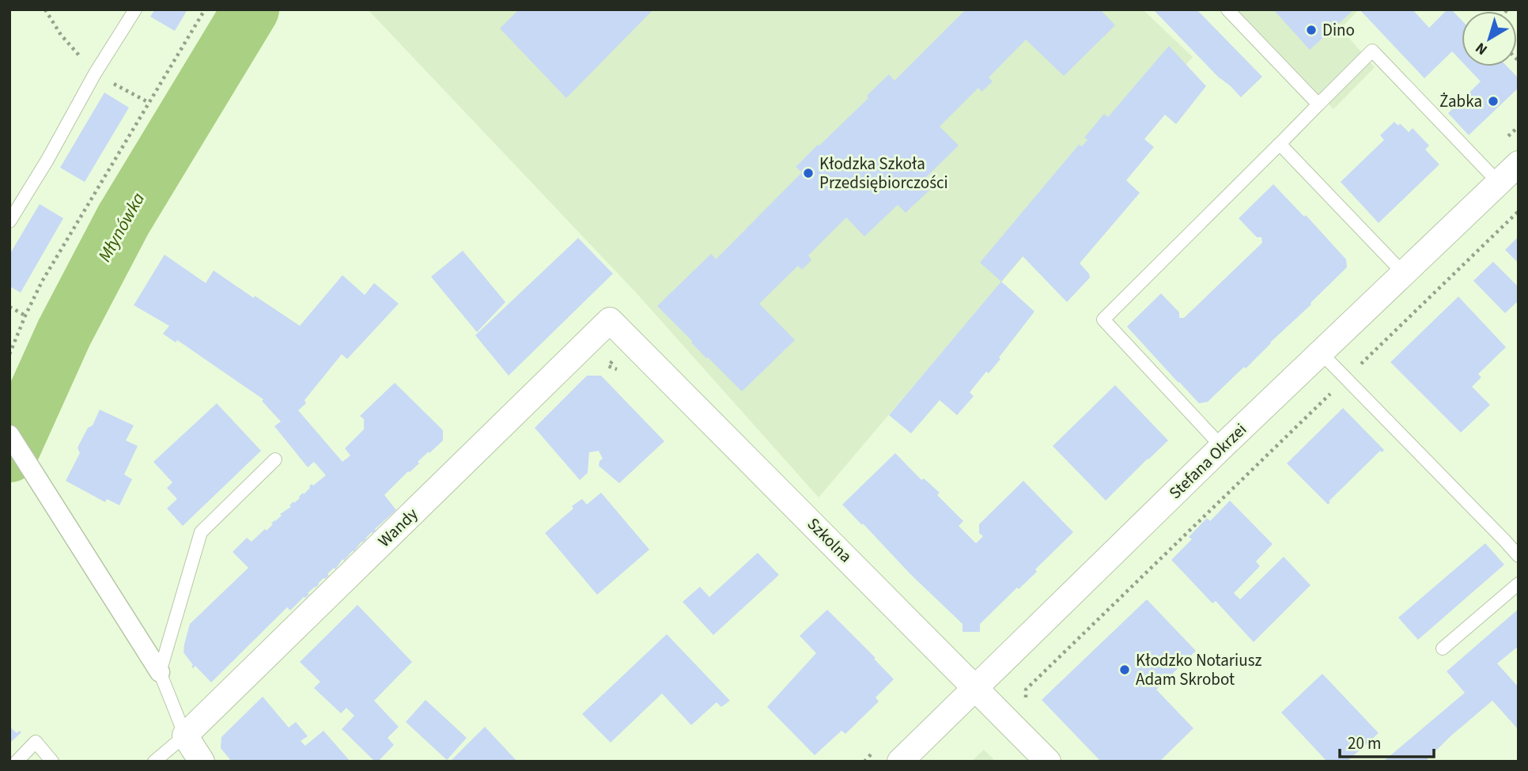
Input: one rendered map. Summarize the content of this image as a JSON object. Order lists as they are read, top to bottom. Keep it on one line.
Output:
{"streets":{"street":["Stefana Okrzei","Wandy","Szkolna"]},"crossings":[["Stefana Okrzei","Szkolna"],["Wandy","Szkolna"]],"water":["Młynówka"],"places":["Dino","Żabka","Kłodzka Szkoła Przedsiębiorczości","Kłodzko Notariusz Adam Skrobot"],"scale_bar":"20 m","north":"bottom left"}
